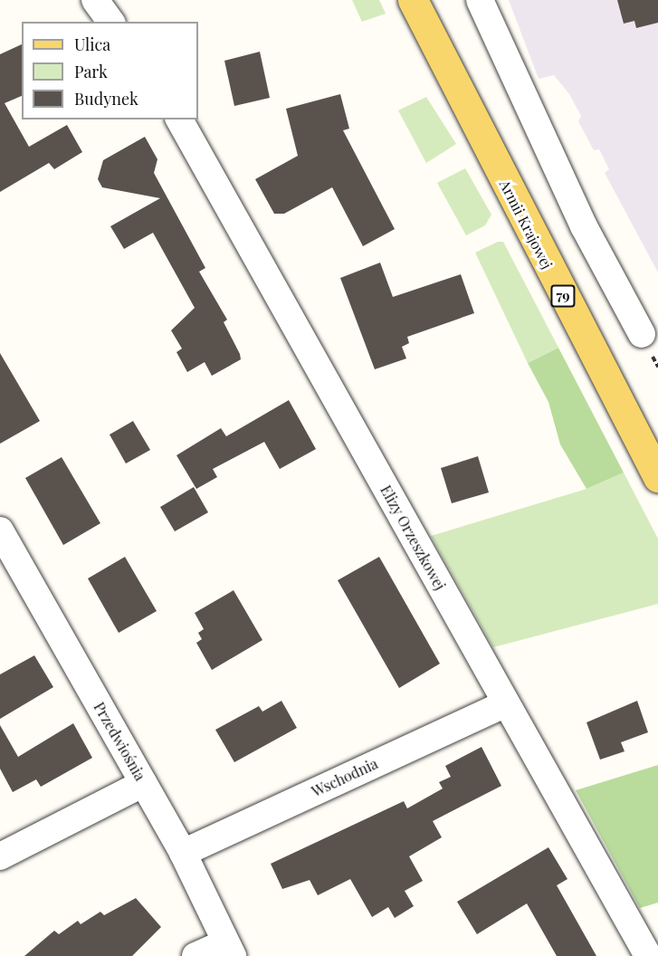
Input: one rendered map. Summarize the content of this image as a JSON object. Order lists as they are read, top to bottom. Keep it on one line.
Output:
{"streets":{"main road":["Armii Krajowej","79"],"street":["Elizy Orzeszkowej","Przedwiośnia","Wschodnia"]},"crossings":[["Elizy Orzeszkowej","Wschodnia"],["Przedwiośnia","Wschodnia"]],"legend":["Ulica","Park","Budynek"]}
